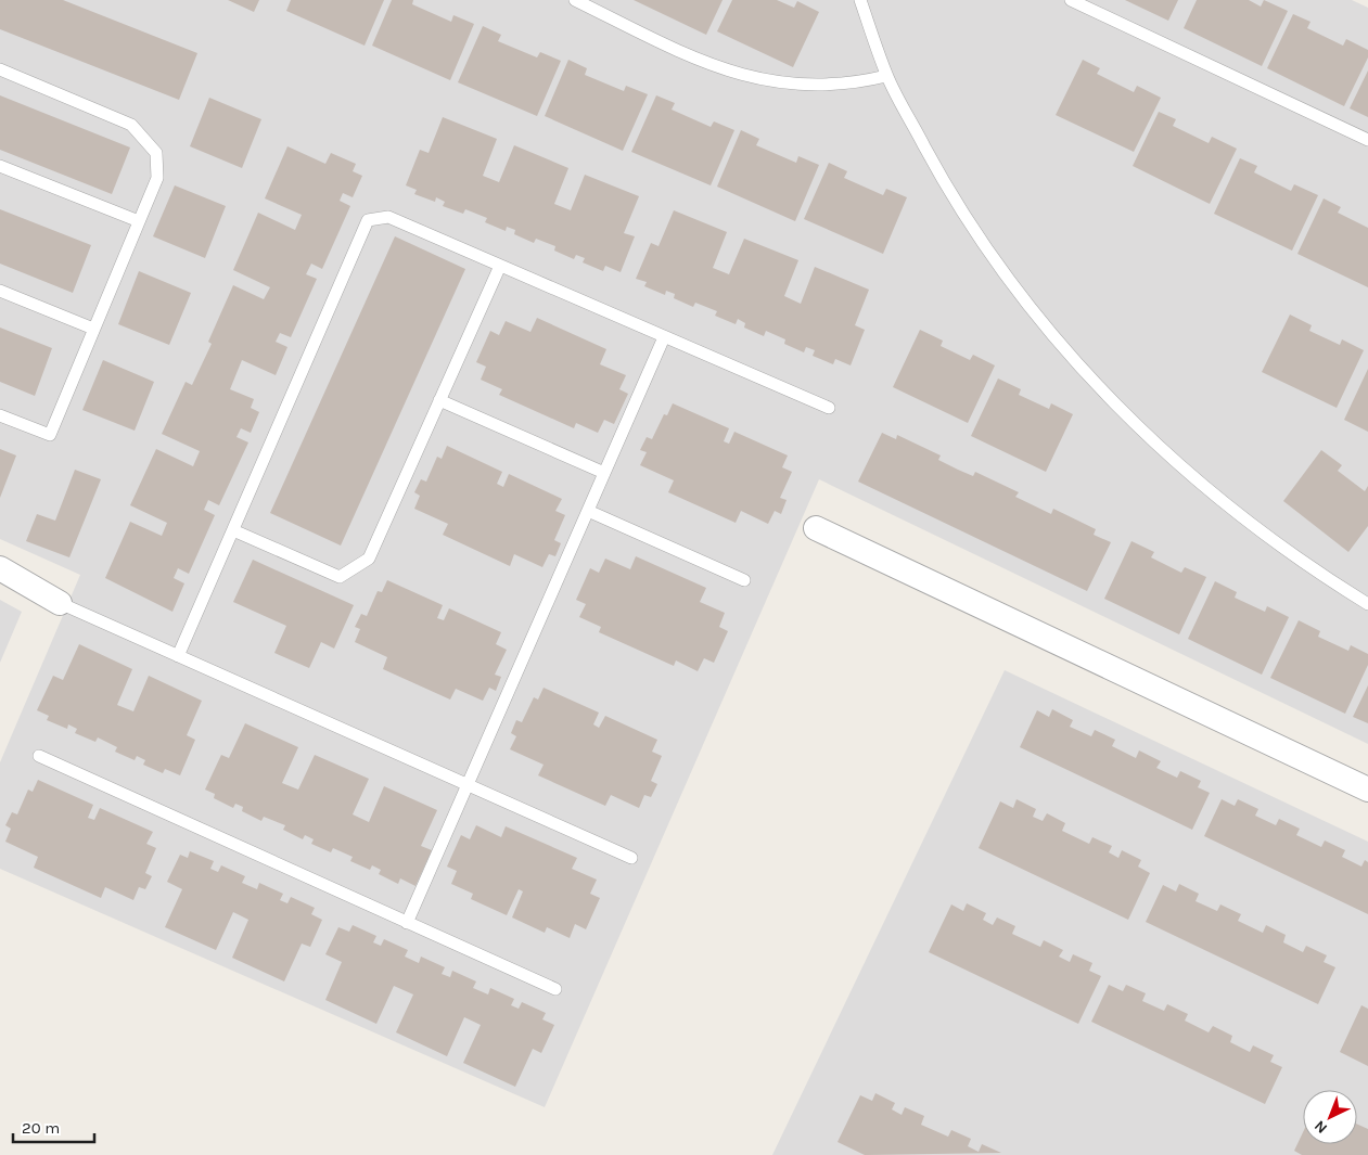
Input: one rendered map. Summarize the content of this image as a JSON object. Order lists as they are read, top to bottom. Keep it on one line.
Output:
{"scale_bar":"20 m","north":"bottom left"}
